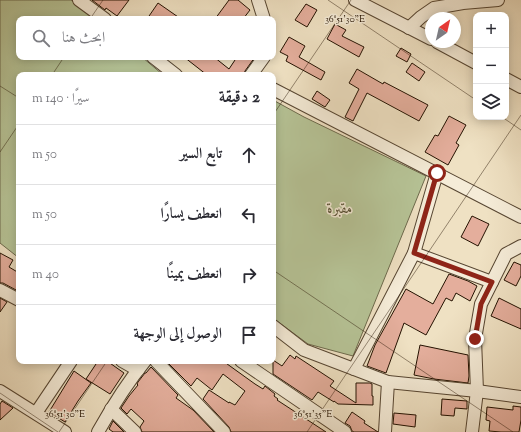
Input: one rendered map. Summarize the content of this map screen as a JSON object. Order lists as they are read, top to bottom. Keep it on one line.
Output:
{"parks":["مقبرة"],"north":"top right","page":{"map_buttons":["+","−"],"search":"ابحث هنا","heading":["2 دقيقة","سيرًا · 140 m"],"list":[["تابع السير","50 m"],["انعطف يسارًا","50 m"],["انعطف يمينًا","40 m"],"الوصول إلى الوجهة"]},"coordinates":["36°51'30\"E","36°51'35\"E"]}
